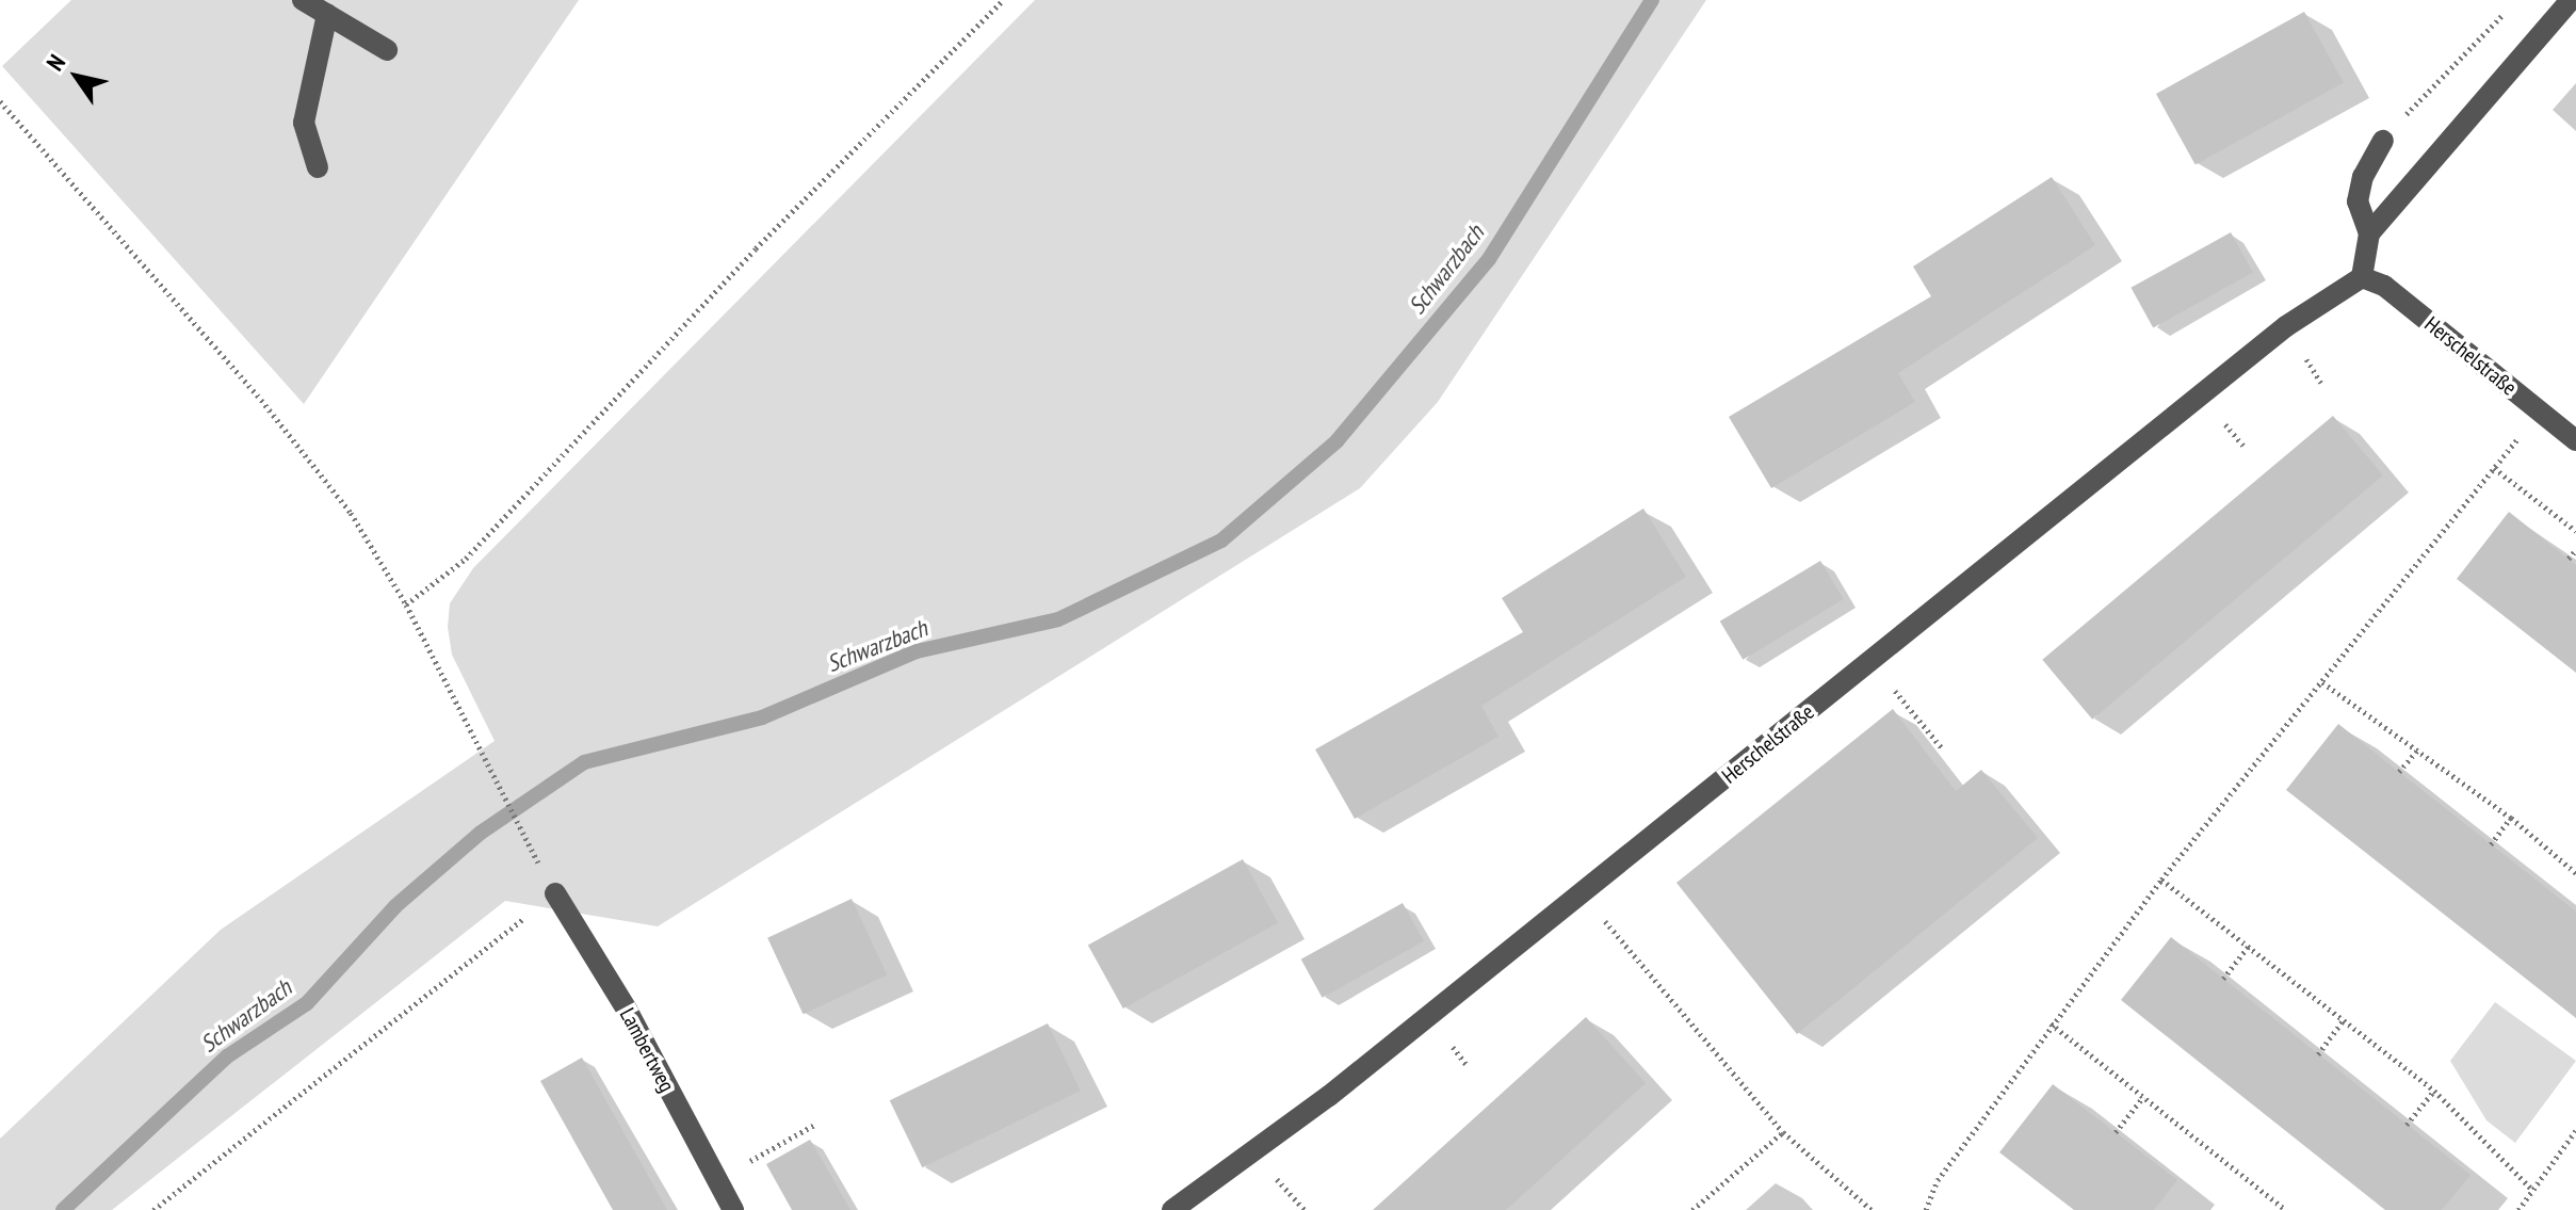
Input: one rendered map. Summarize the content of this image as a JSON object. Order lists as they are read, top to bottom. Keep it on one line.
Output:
{"streets":{"street":["Herschelstraße","Lambertweg"]},"water":["Schwarzbach"],"north":"top left"}
